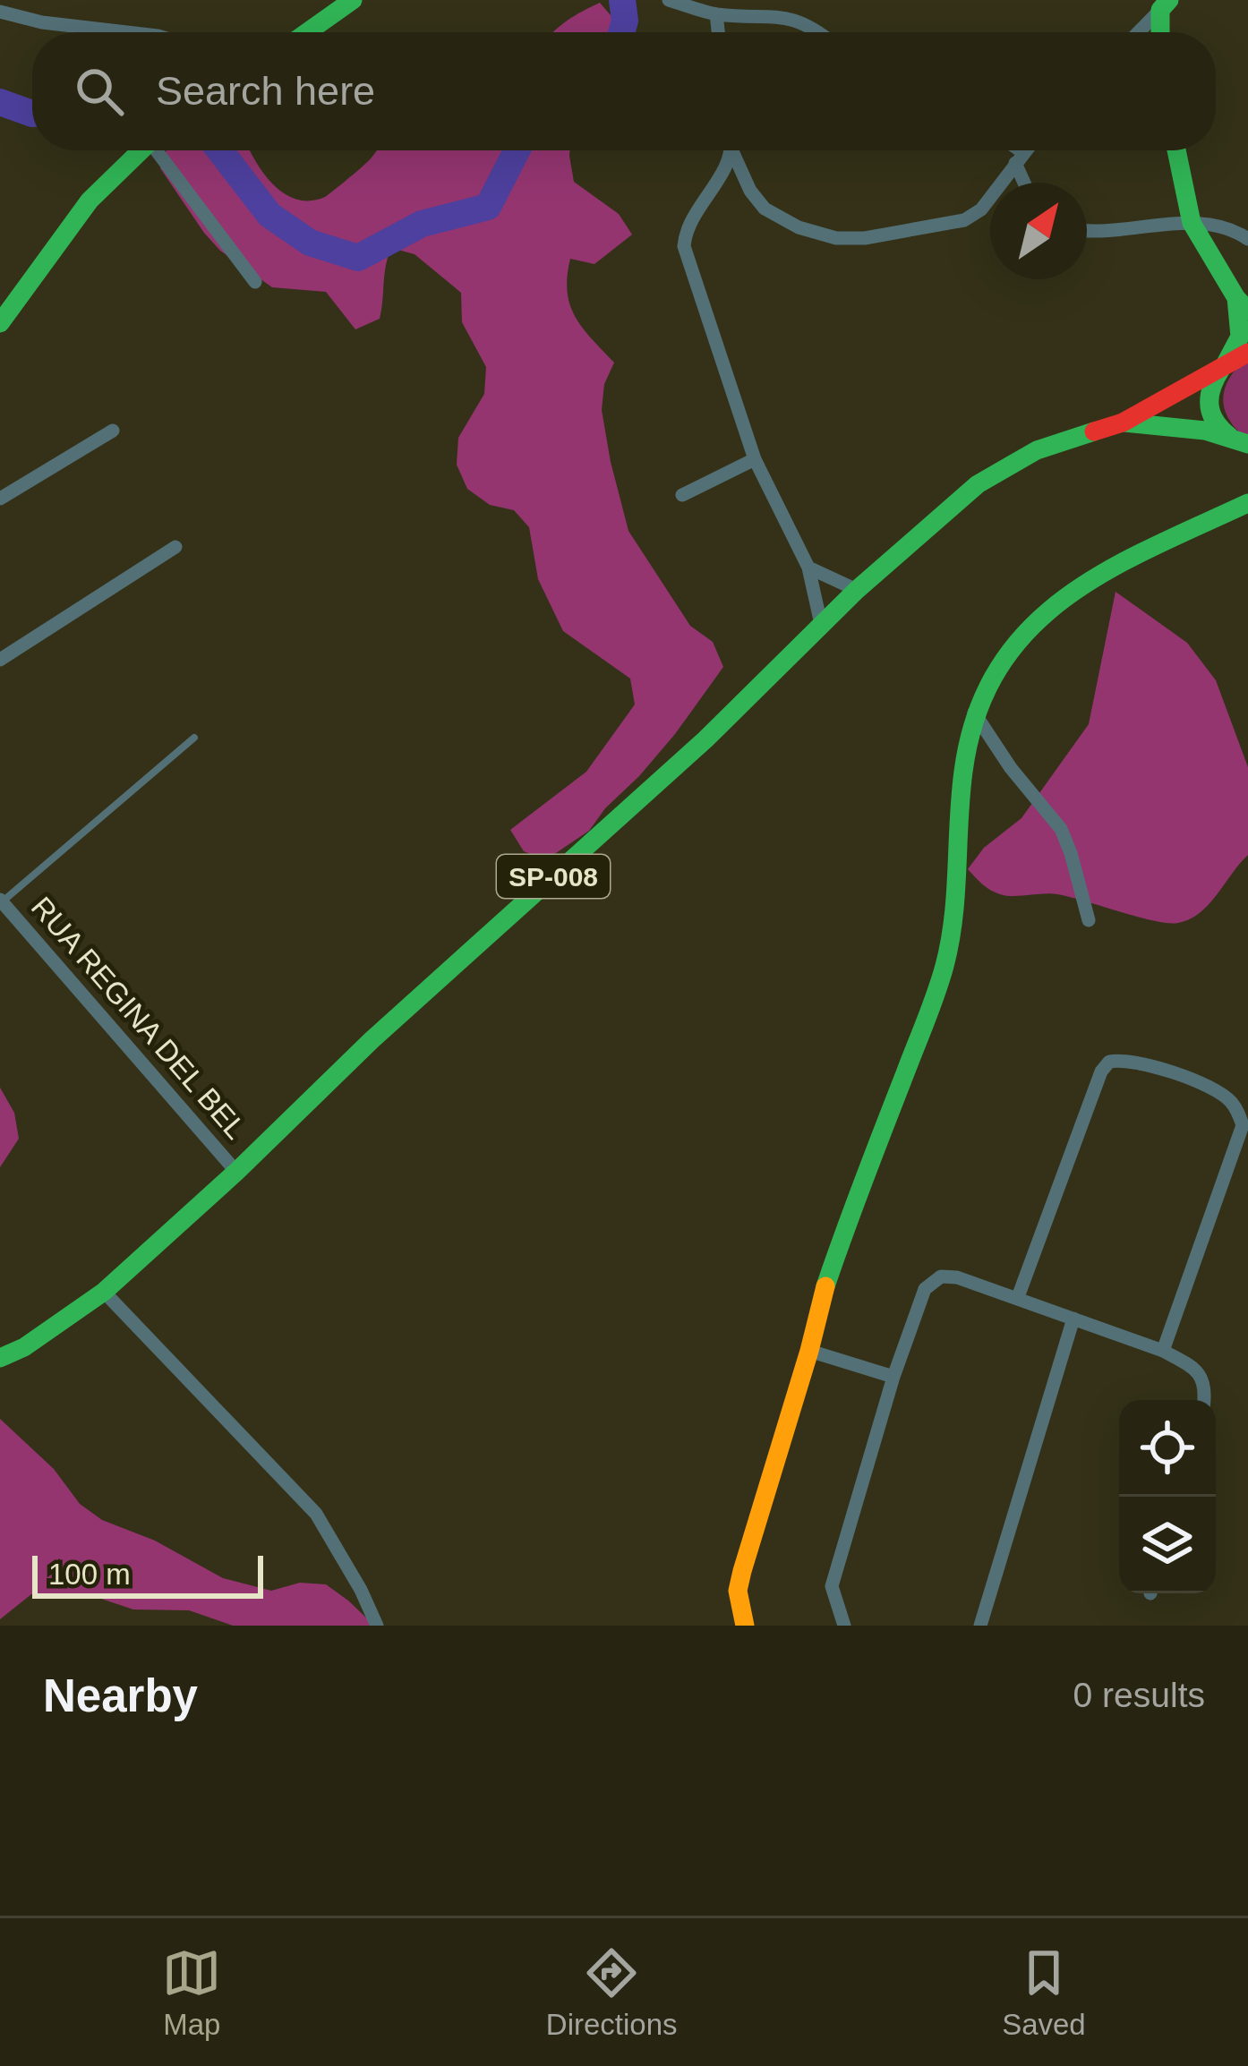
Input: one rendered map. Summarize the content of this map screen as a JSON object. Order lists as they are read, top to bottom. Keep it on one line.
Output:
{"streets":{"street":["SP-008","RUA REGINA DEL BEL"]},"crossings":[["SP-008","RUA REGINA DEL BEL"]],"scale_bar":"100 m","north":"top right","page":{"search":"Search here","scale":"100 m","heading":["Nearby","0 results"],"nav":["Map","Directions","Saved"]}}
